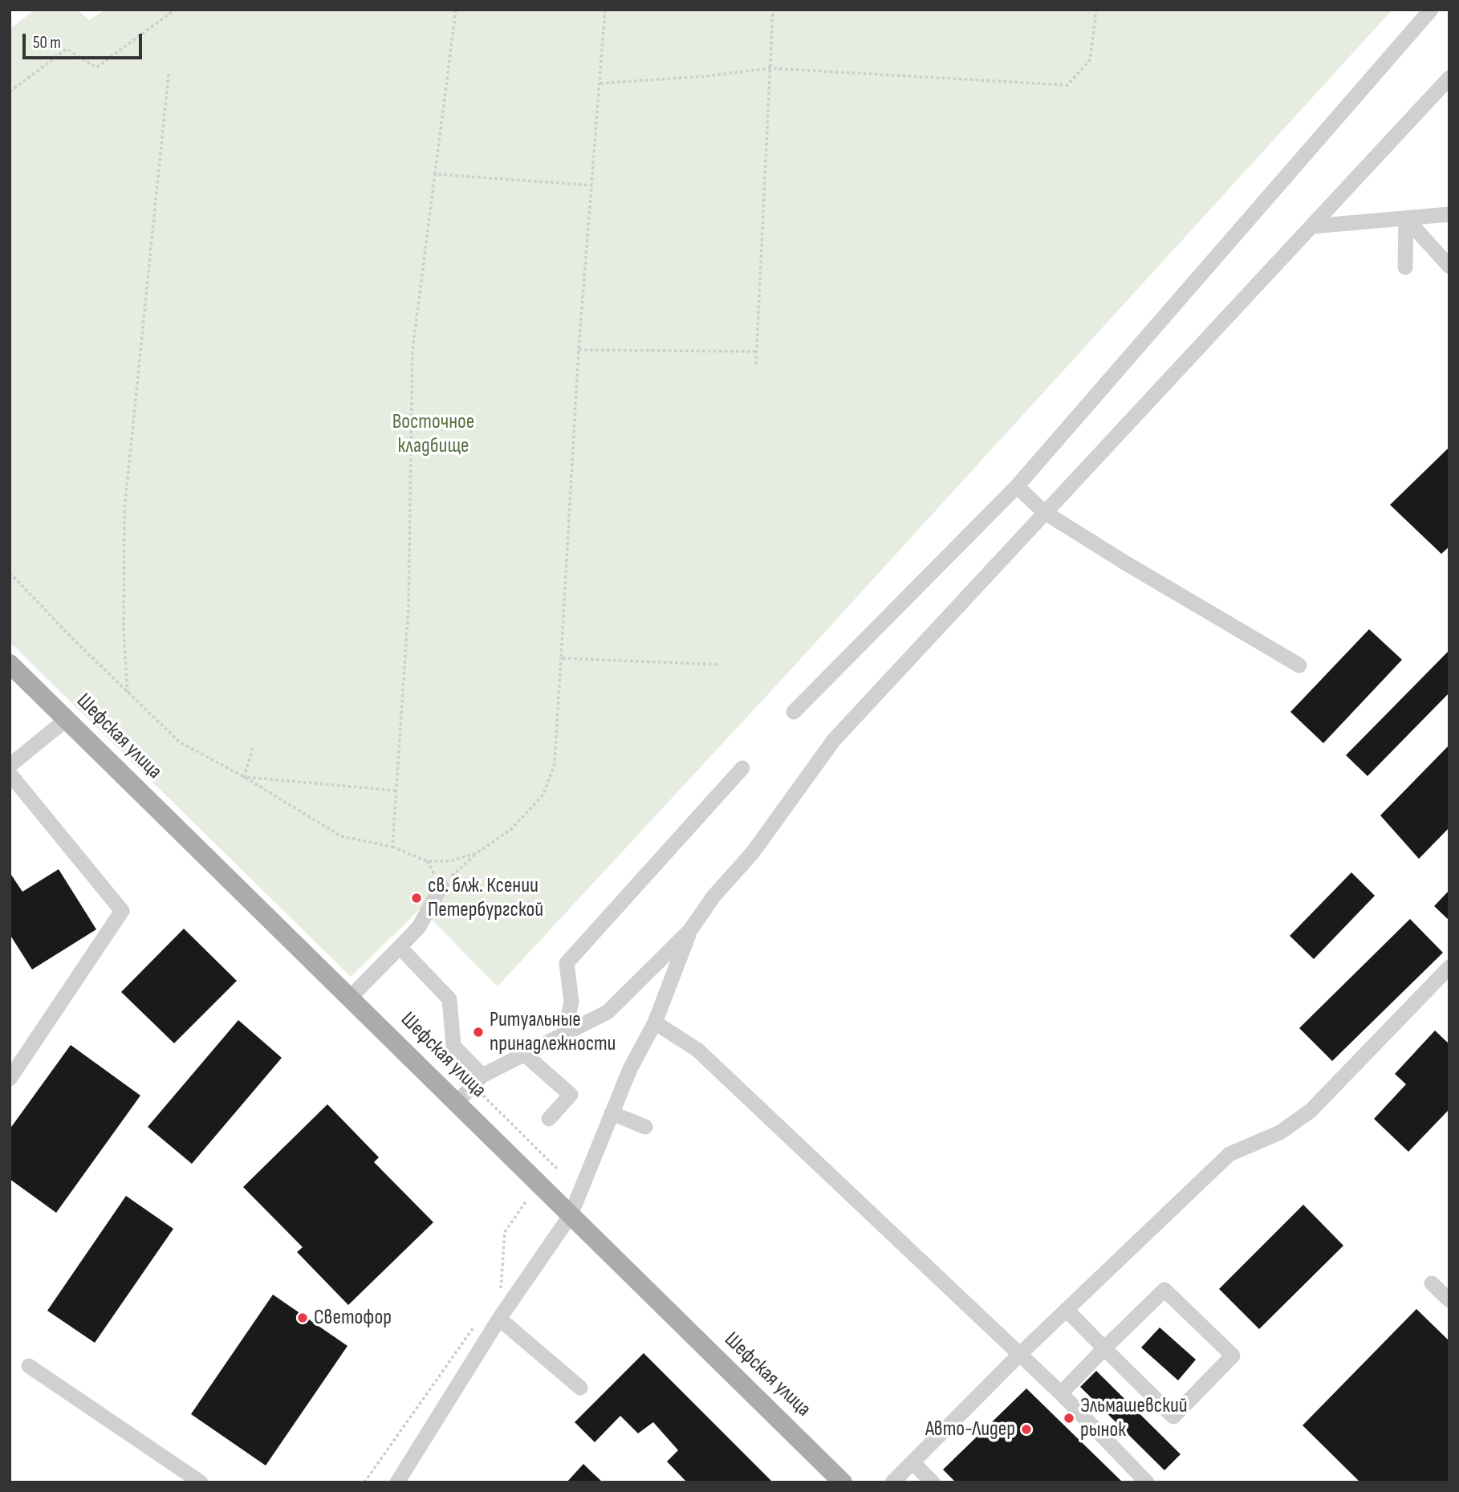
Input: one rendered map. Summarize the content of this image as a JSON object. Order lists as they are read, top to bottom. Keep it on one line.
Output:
{"streets":{"main road":["Шефская улица"]},"parks":["Восточное кладбище"],"places":["св. блж. Ксении Петербургской","Ритуальные принадлежности","Светофор","Эльмашевский рынок","Авто-Лидер"],"scale_bar":"50 m"}
